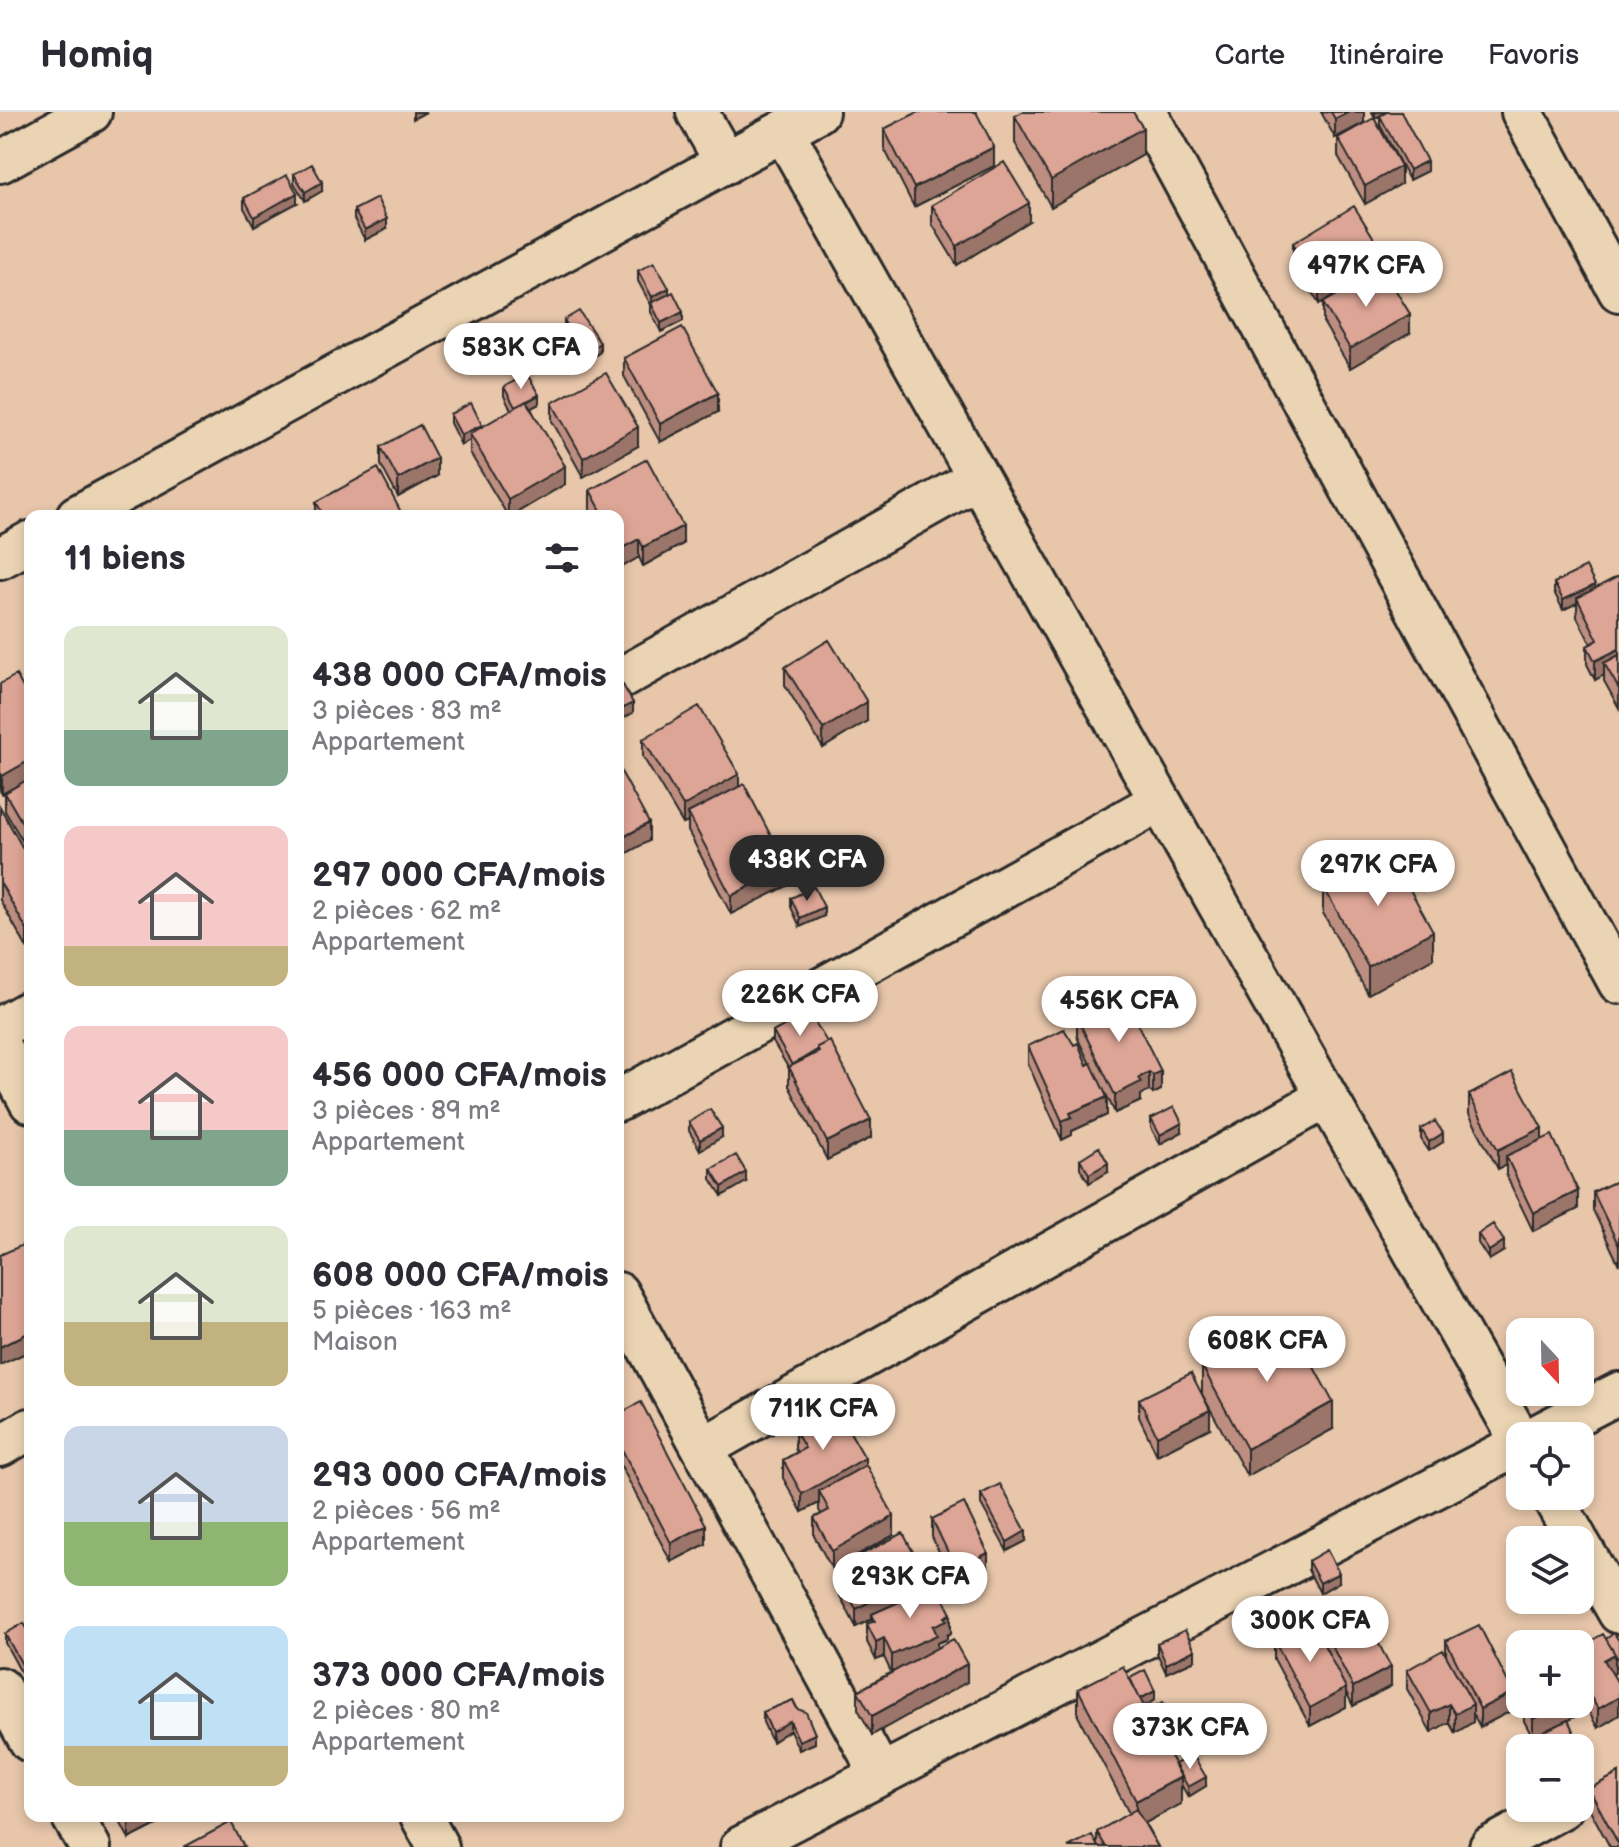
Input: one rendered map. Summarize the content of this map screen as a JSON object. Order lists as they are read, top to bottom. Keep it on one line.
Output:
{"north":"bottom","page":{"header":"Homiq","nav":["Carte","Itinéraire","Favoris"],"price":["497K CFA","583K CFA","438K CFA","297K CFA","226K CFA","456K CFA","608K CFA","711K CFA","293K CFA","300K CFA","373K CFA"],"heading":"11 biens","list":[{"name":"438 000 CFA/mois","note":"3 pièces · 83 m² · Appartement"},{"name":"297 000 CFA/mois","note":"2 pièces · 62 m² · Appartement"},{"name":"456 000 CFA/mois","note":"3 pièces · 89 m² · Appartement"},{"name":"608 000 CFA/mois","note":"5 pièces · 163 m² · Maison"},{"name":"293 000 CFA/mois","note":"2 pièces · 56 m² · Appartement"},{"name":"373 000 CFA/mois","note":"2 pièces · 80 m² · Appartement"}],"map_buttons":["+","−"]}}
